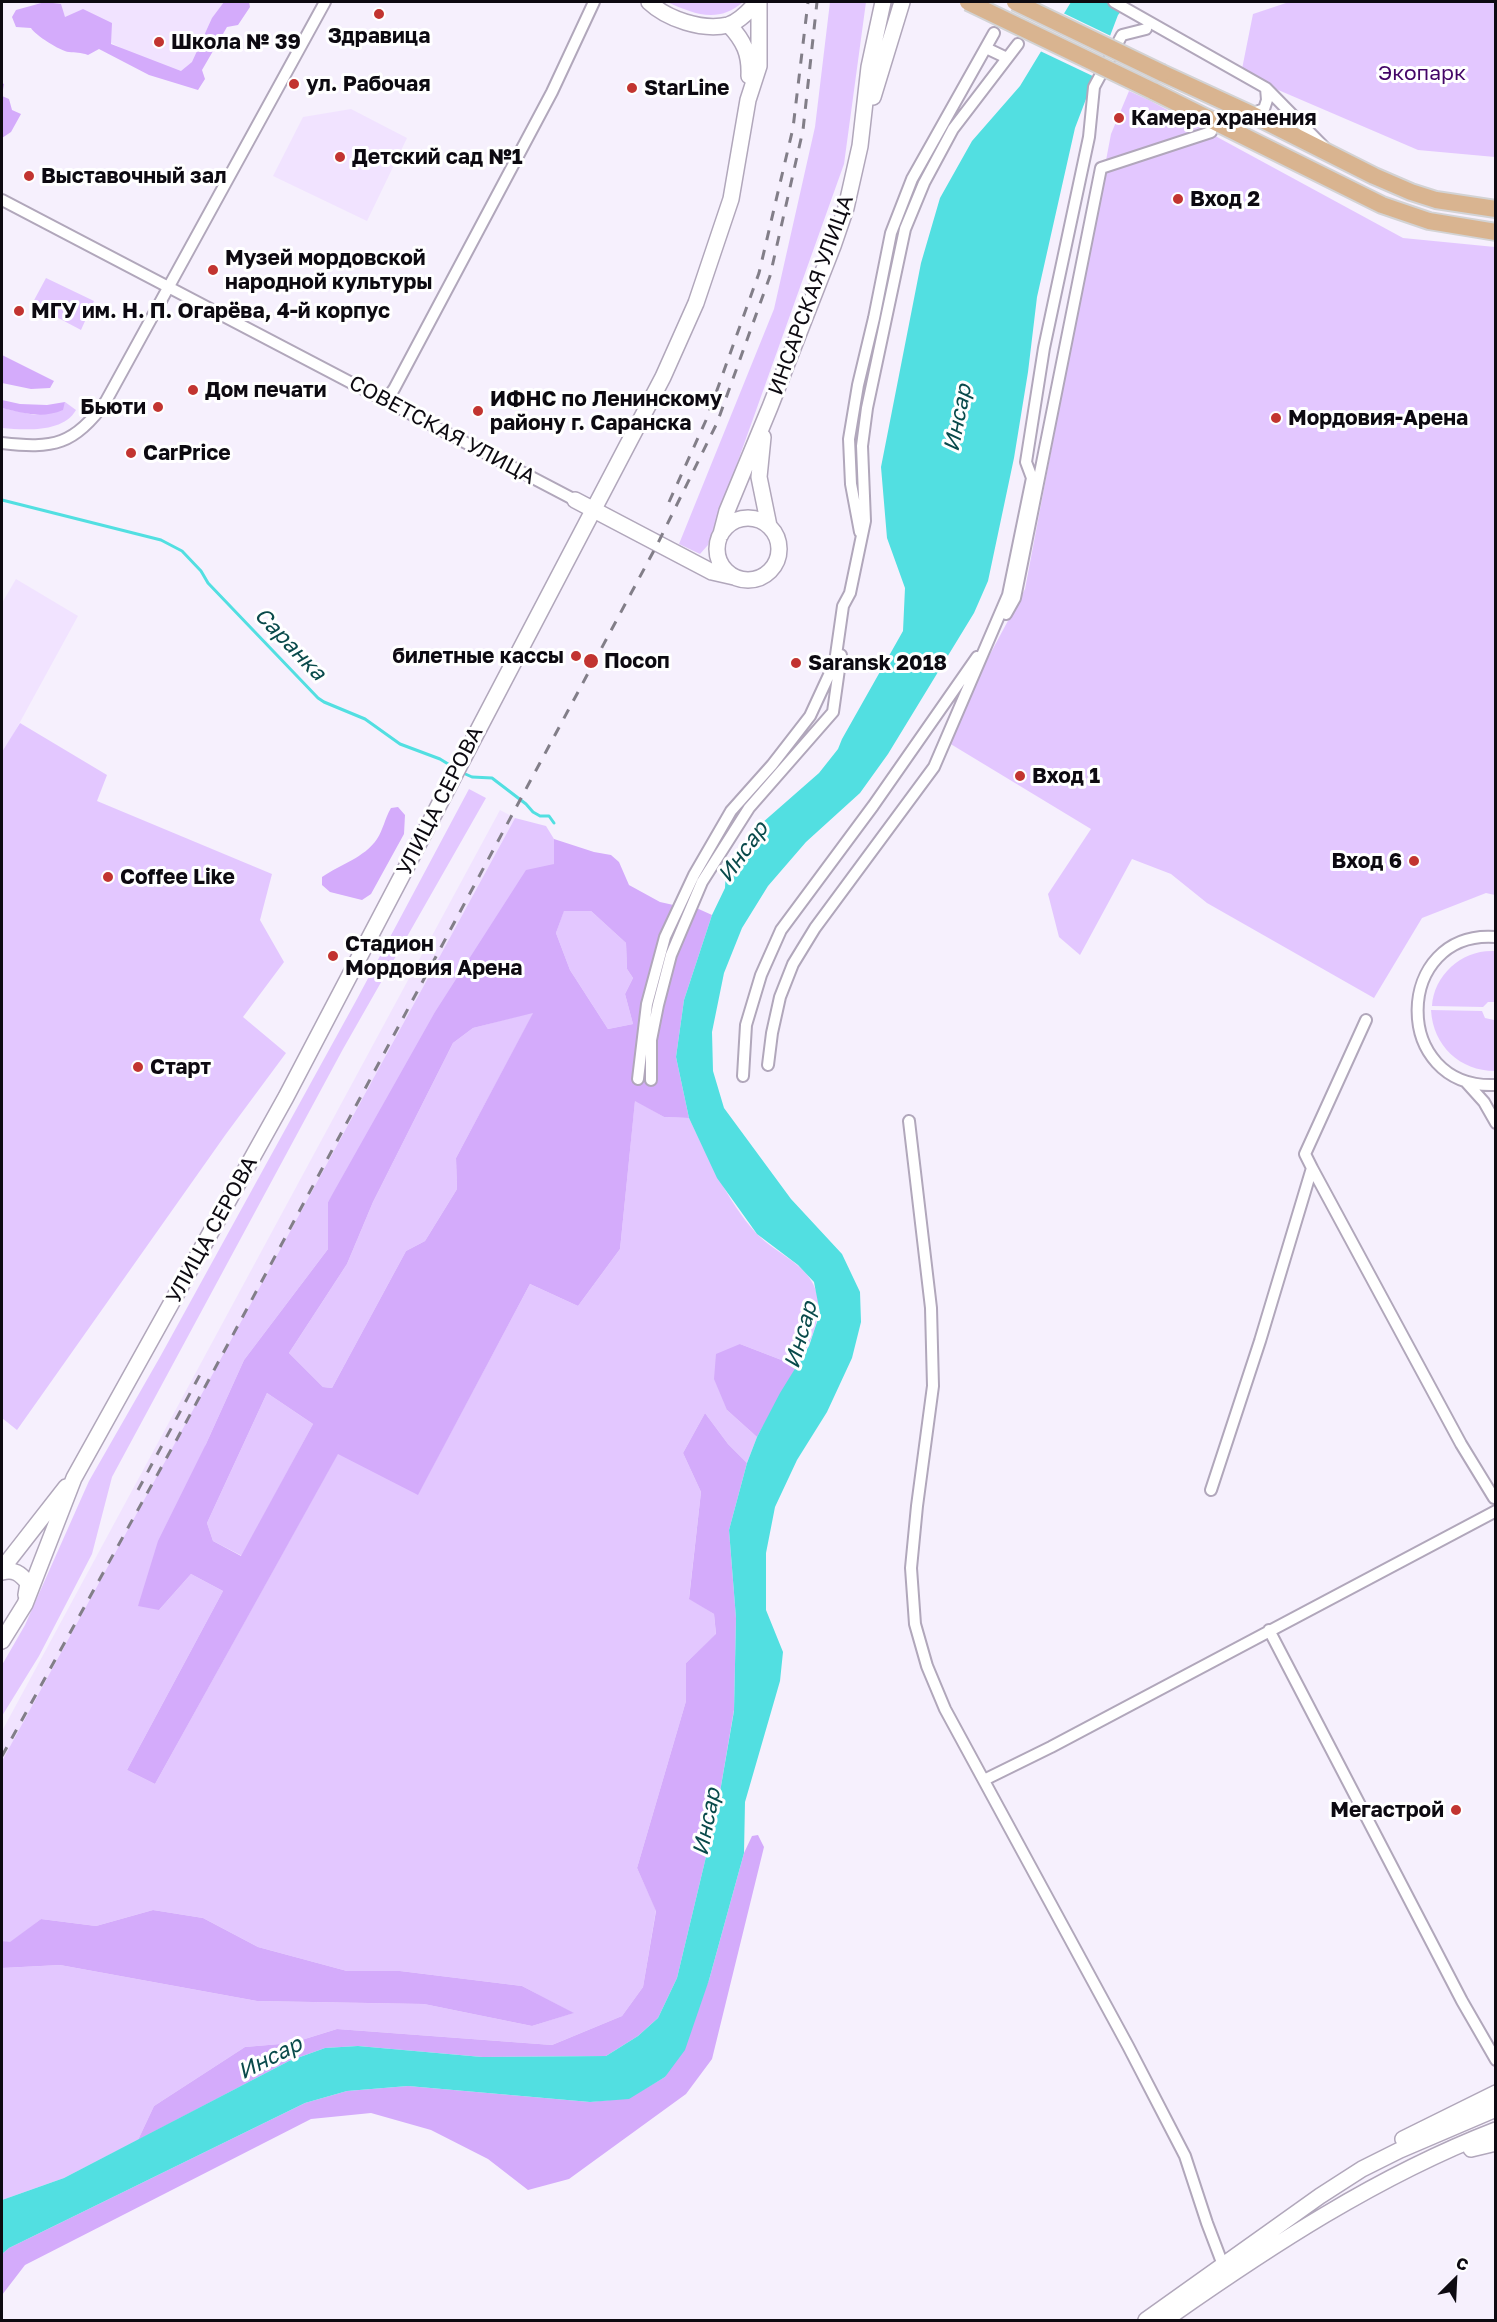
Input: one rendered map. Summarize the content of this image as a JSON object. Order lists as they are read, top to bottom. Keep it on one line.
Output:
{"streets":{"street":["ИНСАРСКАЯ УЛИЦА","СОВЕТСКАЯ УЛИЦА","УЛИЦА СЕРОВА"]},"crossings":[["ИНСАРСКАЯ УЛИЦА","СОВЕТСКАЯ УЛИЦА"],["СОВЕТСКАЯ УЛИЦА","УЛИЦА СЕРОВА"]],"water":["Инсар","Саранка"],"parks":["Экопарк"],"places":["Здравица","Школа № 39","ул. Рабочая","StarLine","Камера хранения","Детский сад №1","Выставочный зал","Вход 2","Музей мордовской народной культуры","МГУ им. Н. П. Огарёва, 4-й корпус","Дом печати","Бьюти","ИФНС по Ленинскому району г. Саранска","Мордовия-Арена","CarPrice","билетные кассы","Посоп","Saransk 2018","Вход 1","Вход 6","Coffee Like","Стадион Мордовия Арена","Старт","Мегастрой"],"north":"top right"}
